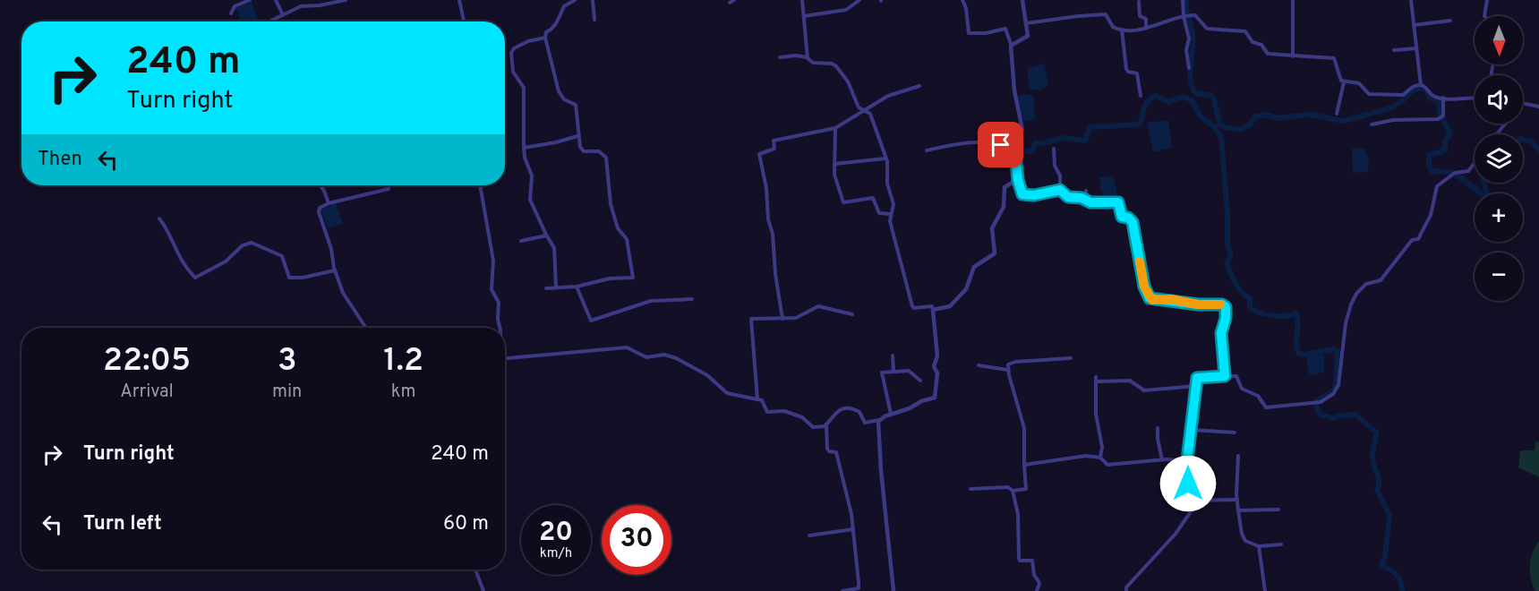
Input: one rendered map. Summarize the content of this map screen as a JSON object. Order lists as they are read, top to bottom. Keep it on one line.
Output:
{"north":"bottom","page":{"map_buttons":["+","−"],"turn":["240 m","Turn right"],"then":"Then","eta":["22:05","Arrival","3","min","1.2","km"],"list":[{"name":"Turn right","value":"240 m"},{"name":"Turn left","value":"60 m"}],"speed":"20 km/h","limit":"30"}}
